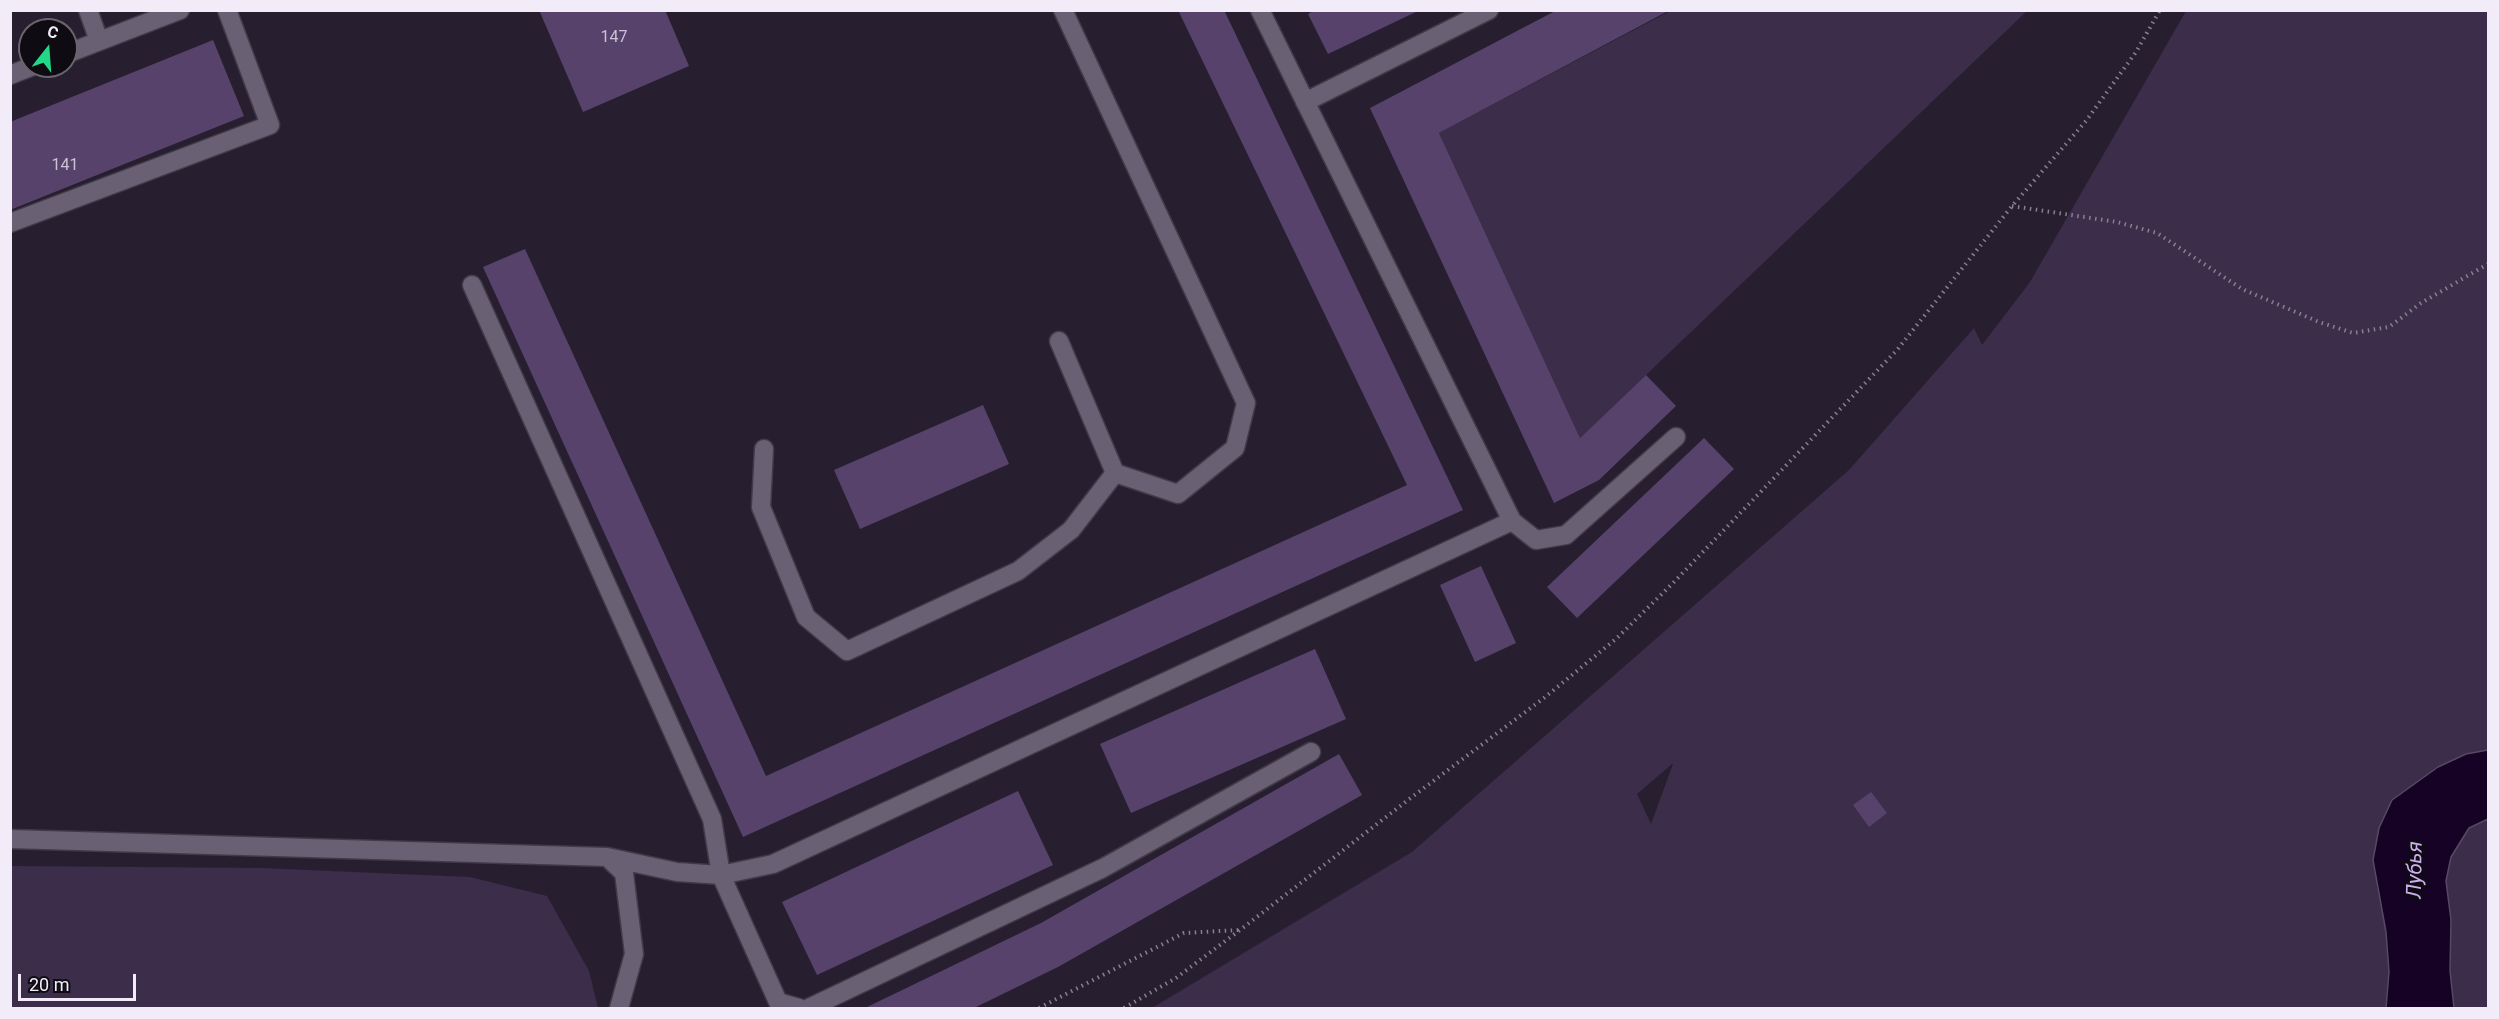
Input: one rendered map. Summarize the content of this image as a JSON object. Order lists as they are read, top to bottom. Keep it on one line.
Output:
{"water":["Лубья"],"house_numbers":["147","141"],"scale_bar":"20 m","north":"top"}
